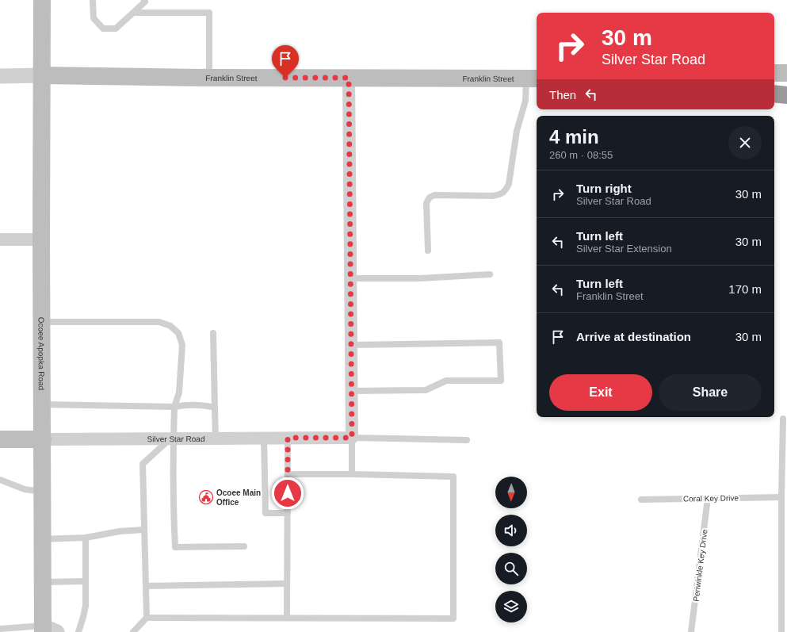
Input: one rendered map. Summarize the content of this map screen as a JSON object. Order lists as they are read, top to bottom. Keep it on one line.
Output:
{"streets":{"main road":["Franklin Street","Ocoee Apopka Road","Silver Star Road"],"lane":["Coral Key Drive","Periwinkle Key Drive"]},"crossings":[["Franklin Street","Ocoee Apopka Road"],["Ocoee Apopka Road","Silver Star Road"],["Coral Key Drive","Periwinkle Key Drive"]],"places":{"public building":["Ocoee Main Office"]},"north":"bottom","page":{"turn":["30 m","Silver Star Road"],"then":"Then","heading":["4 min","260 m · 08:55"],"list":[{"name":"Turn right","note":"Silver Star Road","value":"30 m"},{"name":"Turn left","note":"Silver Star Extension","value":"30 m"},{"name":"Turn left","note":"Franklin Street","value":"170 m"},{"name":"Arrive at destination","value":"30 m"}],"buttons":["Exit","Share"]}}
